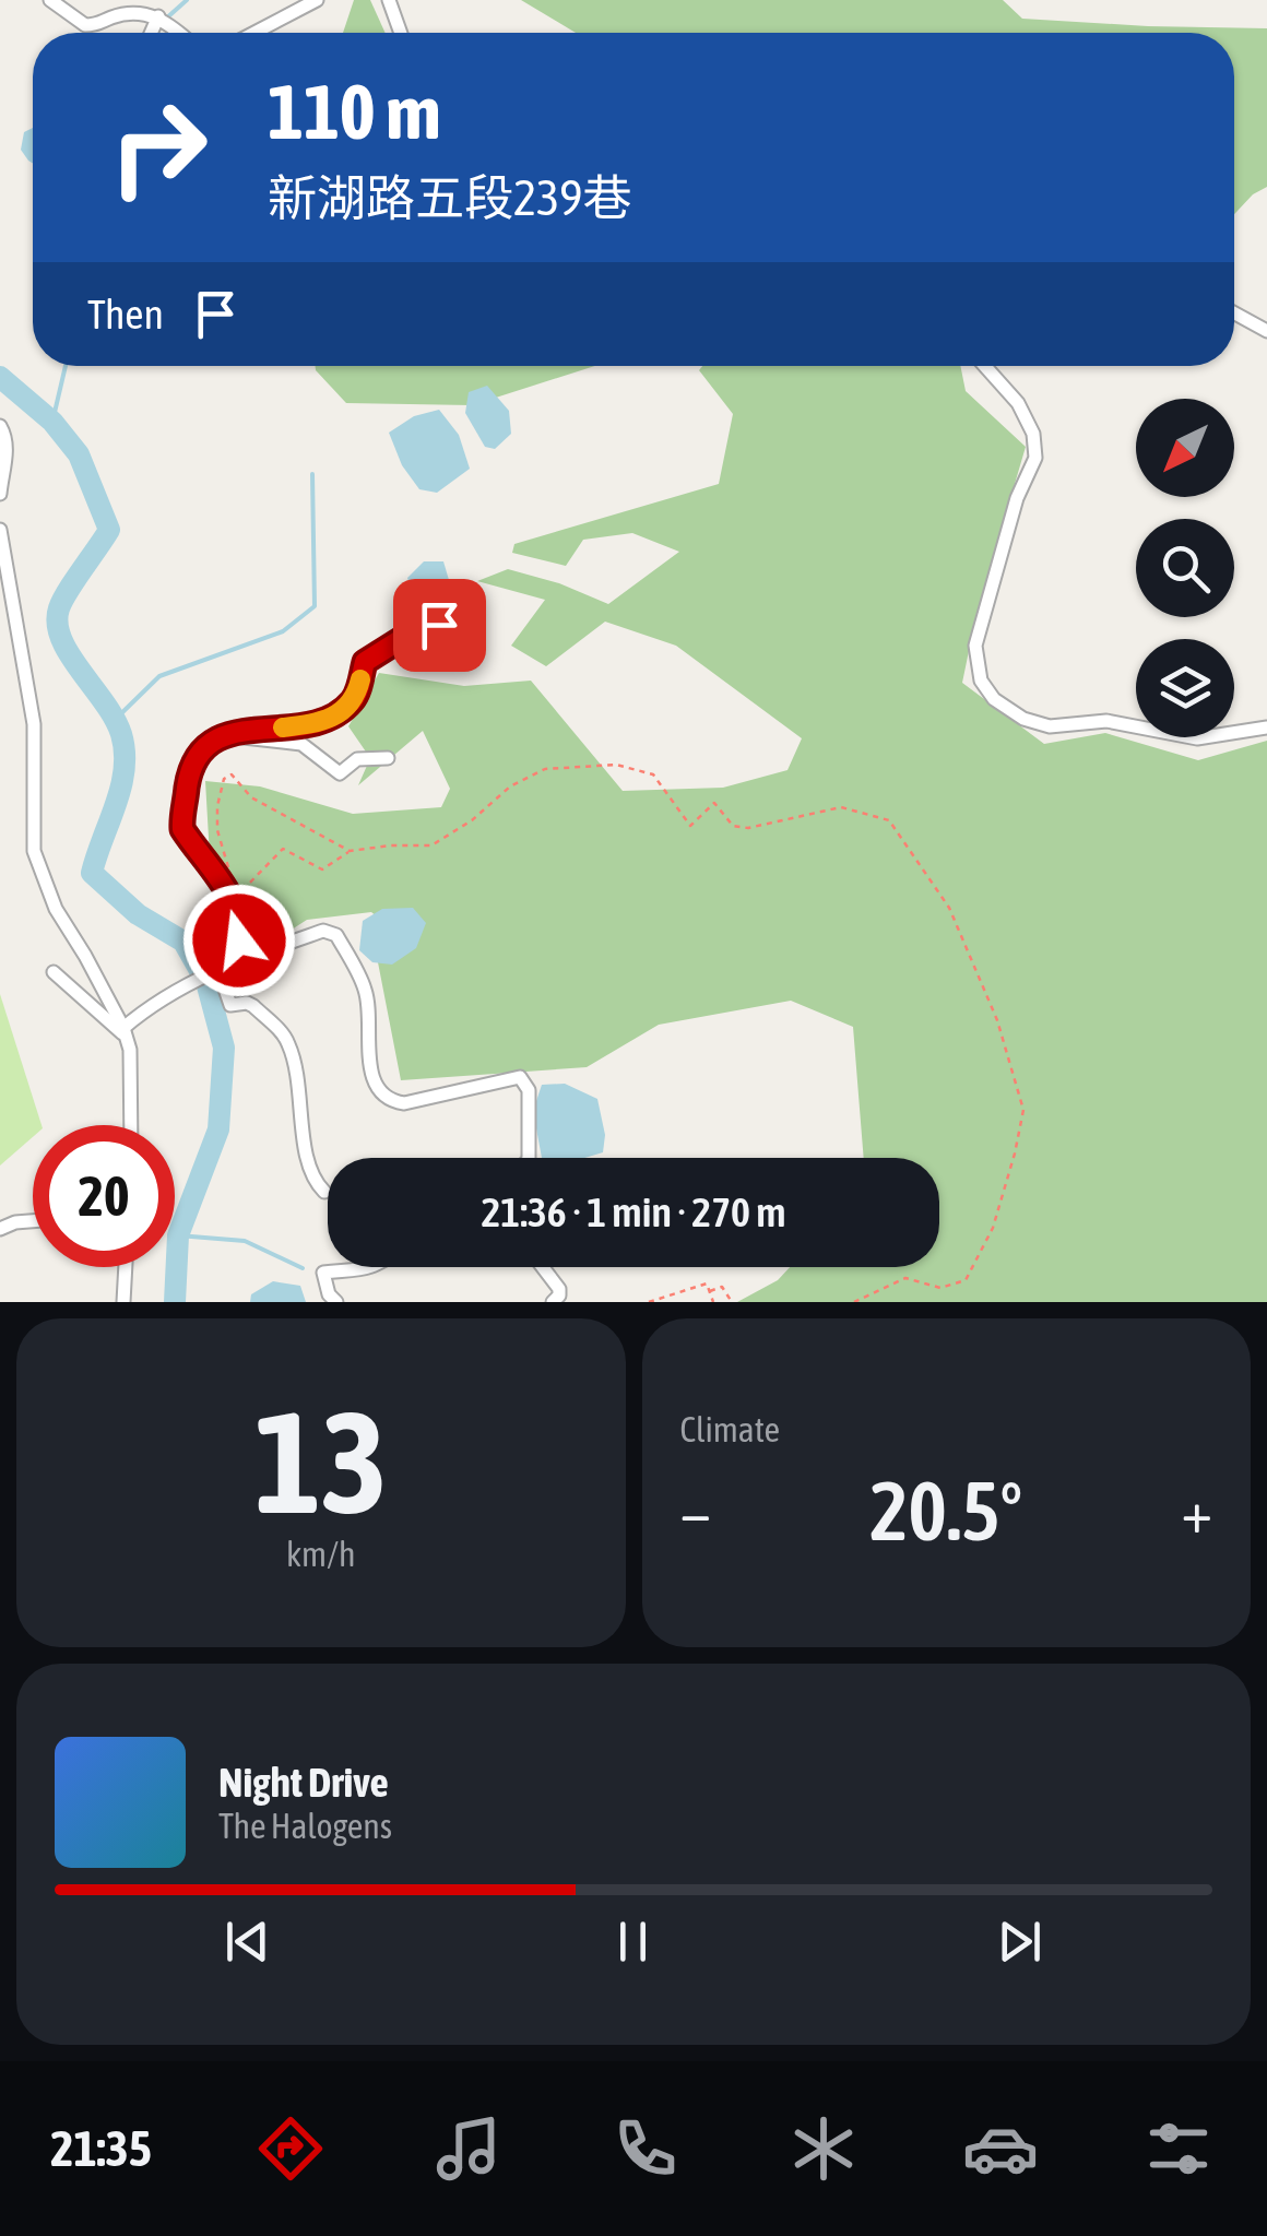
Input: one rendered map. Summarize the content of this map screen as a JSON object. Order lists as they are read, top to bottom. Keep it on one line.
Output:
{"north":"bottom left","page":{"turn":["110 m","新湖路五段239巷"],"then":"Then","limit":"20","trip":"21:36 · 1 min · 270 m","tile":[["13","km/h"],"Climate"],"heat":["−","20.5°","+"],"song":["Night Drive","The Halogens"],"tabs":"21:35"}}
